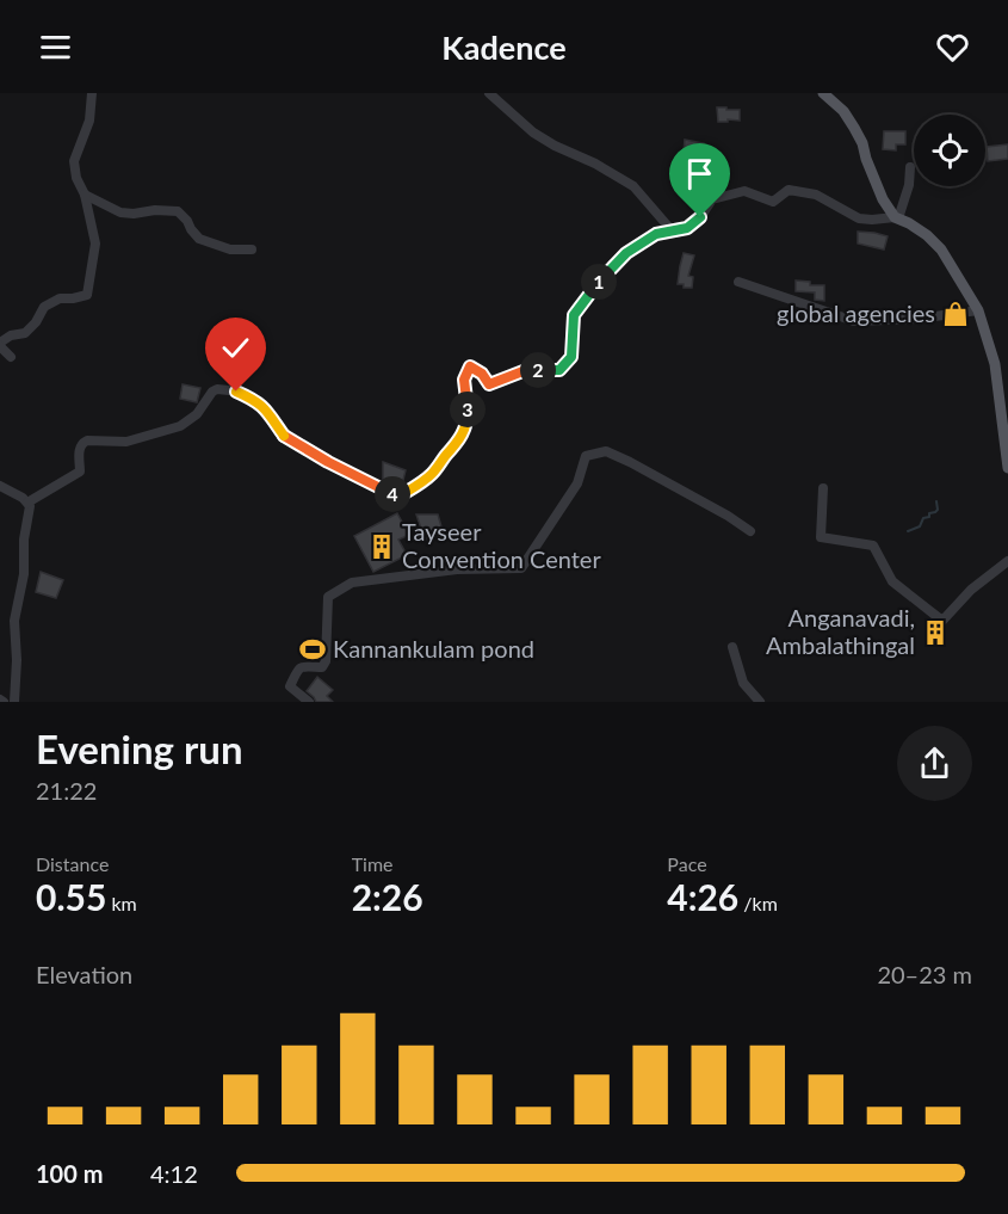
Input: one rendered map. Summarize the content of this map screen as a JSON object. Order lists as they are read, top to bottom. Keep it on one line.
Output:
{"places":{"shop":["global agencies"],"building":["Tayseer Convention Center","Anganavadi, Ambalathingal"],"sports":["Kannankulam pond"]},"page":{"header":"Kadence","pins":["1","2","3","4"],"heading":["Evening run","21:22"],"stats":[["Distance","0.55 km"],["Time","2:26"],["Pace","4:26 /km"]],"chart":["Elevation","20–23 m"],"list":[{"name":"100 m","note":"4:12"}]}}
